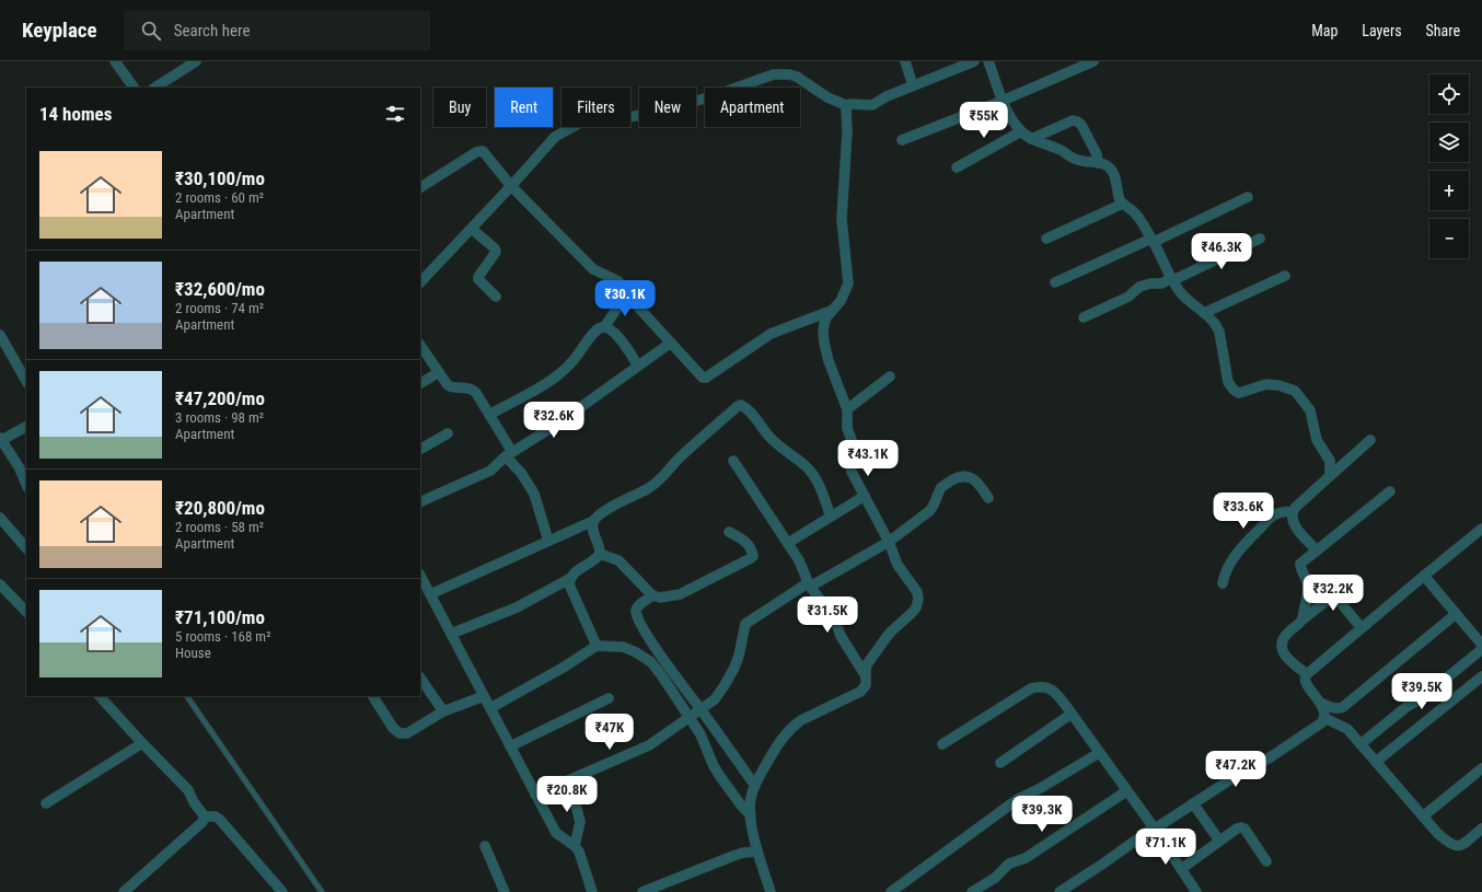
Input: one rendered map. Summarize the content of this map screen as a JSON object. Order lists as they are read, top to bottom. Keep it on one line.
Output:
{"page":{"header":"Keyplace","search":"Search here","nav":["Map","Layers","Share"],"map_buttons":["+","−"],"chip":["Buy","Rent","Filters","New","Apartment"],"heading":"14 homes","price":["₹55K","₹46.3K","₹30.1K","₹32.6K","₹43.1K","₹33.6K","₹32.2K","₹31.5K","₹39.5K","₹47K","₹47.2K","₹20.8K","₹39.3K","₹71.1K"],"list":[{"name":"₹30,100/mo","note":"2 rooms · 60 m² · Apartment"},{"name":"₹32,600/mo","note":"2 rooms · 74 m² · Apartment"},{"name":"₹47,200/mo","note":"3 rooms · 98 m² · Apartment"},{"name":"₹20,800/mo","note":"2 rooms · 58 m² · Apartment"},{"name":"₹71,100/mo","note":"5 rooms · 168 m² · House"}]}}
